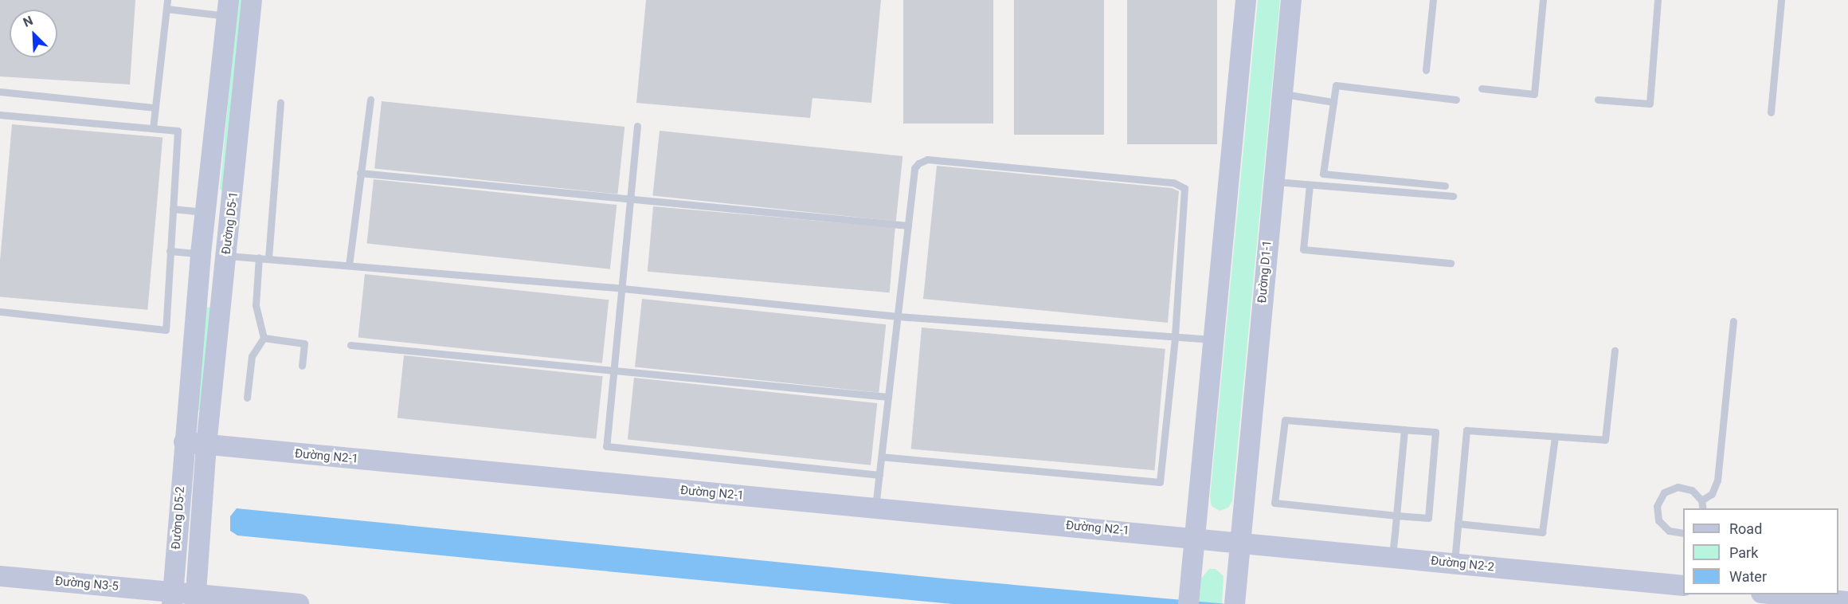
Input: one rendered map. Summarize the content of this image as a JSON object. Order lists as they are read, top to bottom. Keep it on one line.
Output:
{"streets":{"street":["Đường D5-1","Đường D1-1","Đường N2-1","Đường D5-2","Đường N2-2","Đường N3-5"]},"crossings":[["Đường D5-1","Đường N2-1"],["Đường D5-1","Đường D5-2"],["Đường D1-1","Đường N2-1"],["Đường D1-1","Đường N2-2"],["Đường N2-1","Đường D5-2"],["Đường N2-1","Đường N2-2"],["Đường D5-2","Đường N3-5"]],"legend":["Road","Park","Water"],"north":"top left"}
